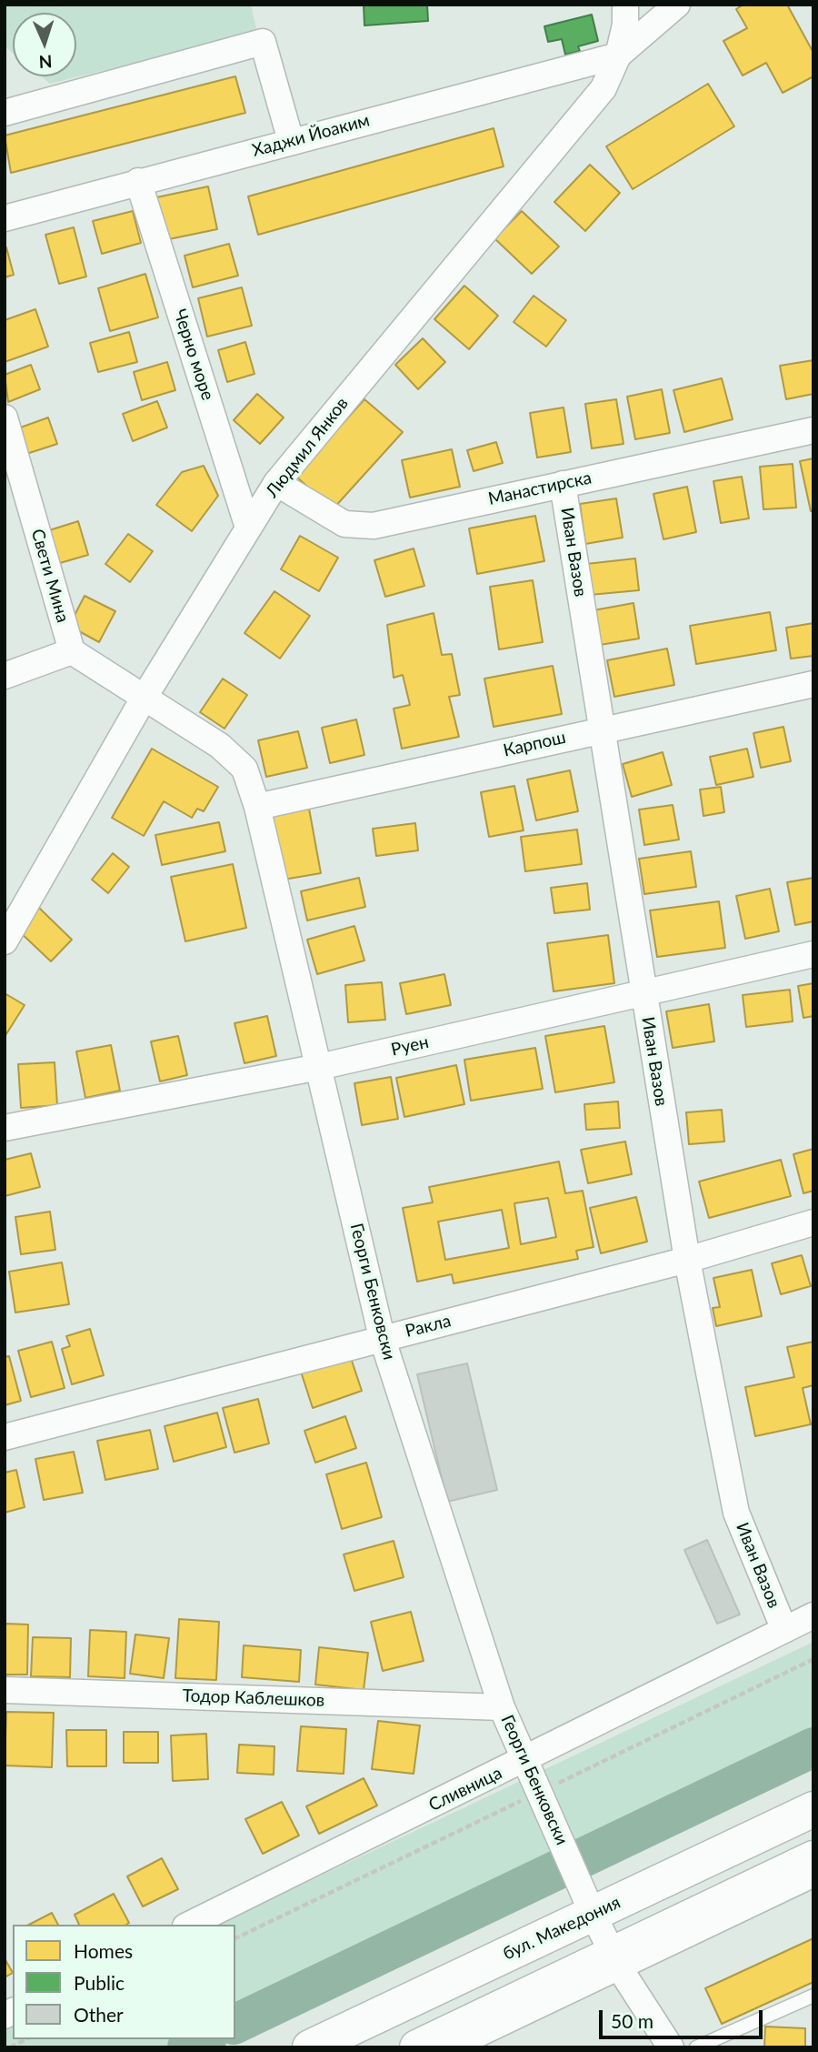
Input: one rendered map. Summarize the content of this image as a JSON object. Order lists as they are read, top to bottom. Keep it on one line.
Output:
{"streets":{"street":["Хаджи Йоаким","Черно море","Людмил Янков","Манастирска","Иван Вазов","Свети Мина","Карпош","Руен","Георги Бенковски","Ракла","Тодор Каблешков","Сливница","бул. Македония"]},"crossings":[["Хаджи Йоаким","Черно море"],["Хаджи Йоаким","Людмил Янков"],["Черно море","Людмил Янков"],["Людмил Янков","Манастирска"],["Людмил Янков","Георги Бенковски"],["Манастирска","Иван Вазов"],["Иван Вазов","Карпош"],["Иван Вазов","Руен"],["Иван Вазов","Ракла"],["Иван Вазов","Сливница"],["Карпош","Георги Бенковски"],["Руен","Георги Бенковски"],["Георги Бенковски","Ракла"],["Георги Бенковски","Тодор Каблешков"],["Георги Бенковски","Сливница"],["Георги Бенковски","бул. Македония"]],"legend":["Homes","Public","Other"],"scale_bar":"50 m","north":"bottom"}
